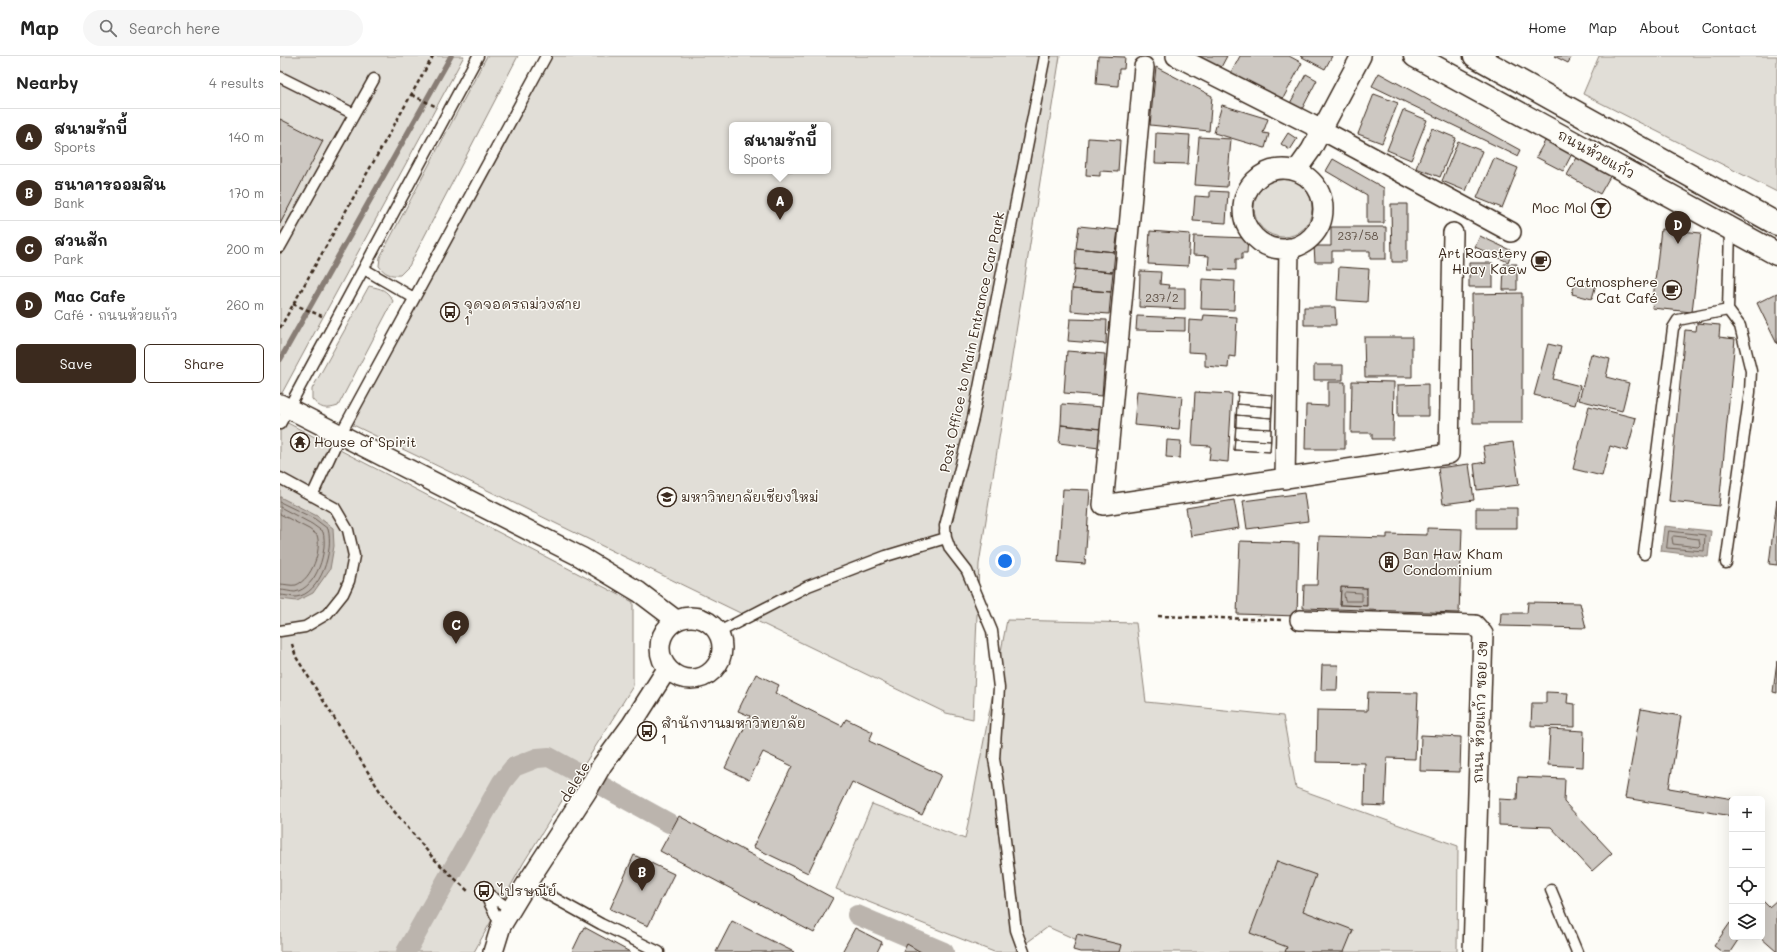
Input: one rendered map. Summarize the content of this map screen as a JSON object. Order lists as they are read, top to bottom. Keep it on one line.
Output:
{"streets":{"main road":["ถนนห้วยแก้ว"],"street":["ถนน ห้วยแก้ว ซอย 3ข"]},"places":{"bar":["Moc Mol"],"cafe":["Art Roastery Huay Kaew","Catmosphere Cat Café"],"bus stop":["จุดจอดรถม่วงสาย 1","สํานักงานมหาวิทยาลัย 1","ไปรษณีย์"],"temple":["House of Spirit"],"school or university":["มหาวิทยาลัยเชียงใหม่"],"building":["Ban Haw Kham Condominium"]},"house_numbers":["237/58","237/2"],"page":{"header":"Map","search":"Search here","nav":["Home","Map","About","Contact"],"heading":["Nearby","4 results"],"list":[{"mark":"A","name":"สนามรักบี้","note":"Sports","value":"140 m"},{"mark":"B","name":"ธนาคารออมสิน","note":"Bank","value":"170 m"},{"mark":"C","name":"สวนสัก","note":"Park","value":"200 m"},{"mark":"D","name":"Mac Cafe","note":"Café · ถนนห้วยแก้ว","value":"260 m"}],"popup":["สนามรักบี้","Sports"],"pins":["A","D","C","B"],"buttons":["Save","Share"],"map_buttons":["+","−"]}}
